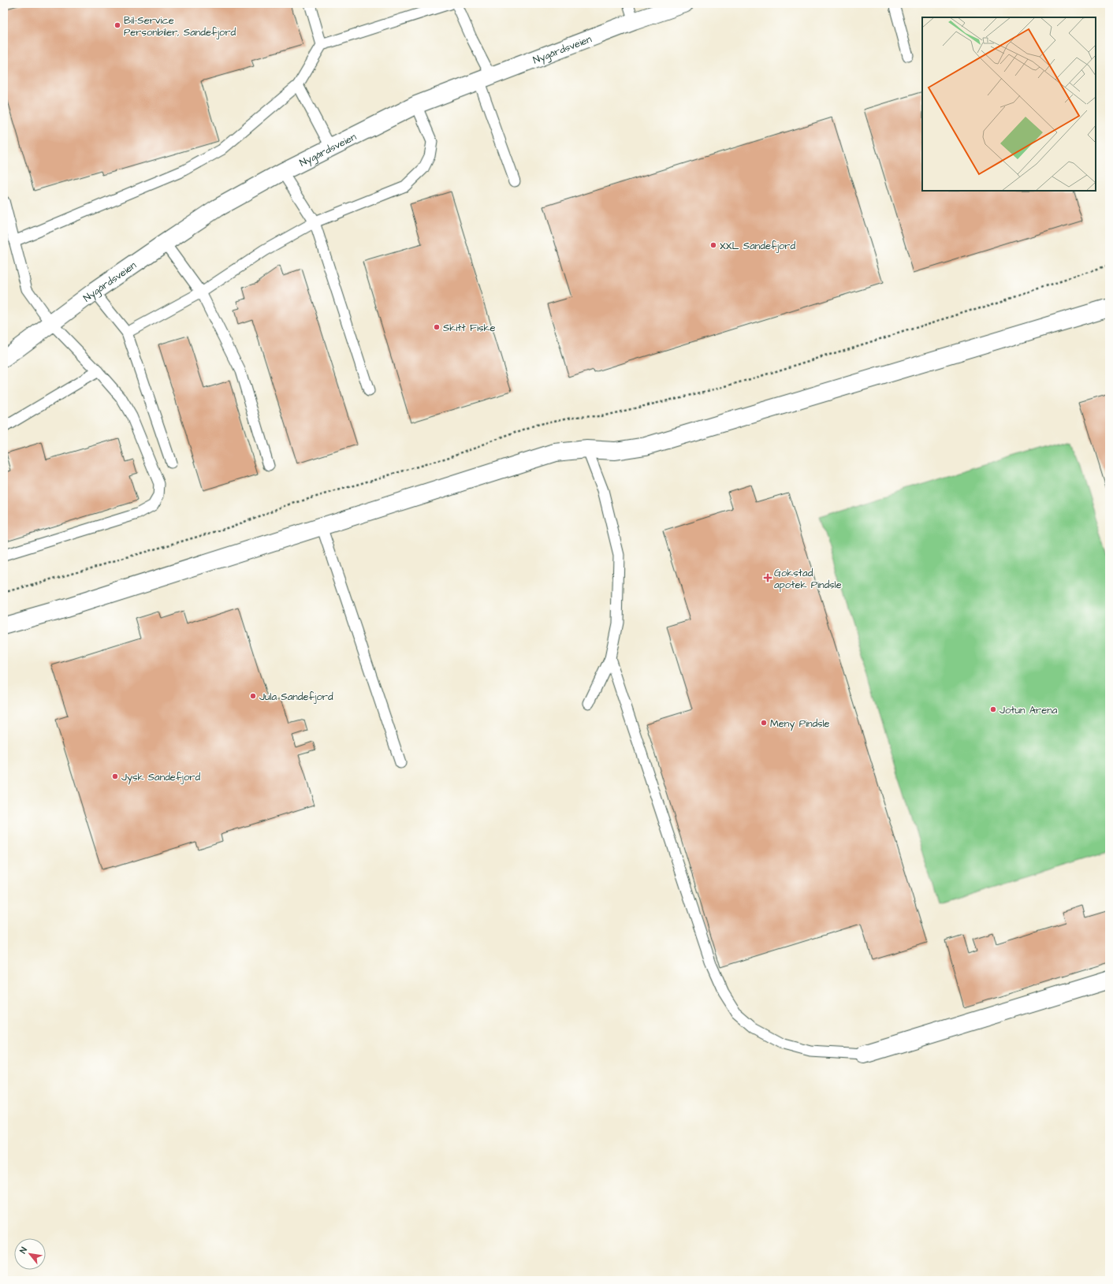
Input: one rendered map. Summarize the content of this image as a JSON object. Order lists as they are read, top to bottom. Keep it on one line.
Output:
{"streets":{"street":["Nygårdsveien"]},"places":{"other":["Bil-Service Personbiler, Sandefjord","XXL Sandefjord","Skitt Fiske","Jula Sandefjord","Jotun Arena","Meny Pindsle","Jysk Sandefjord"],"health":["Gokstad apotek Pindsle"]},"north":"top left"}
